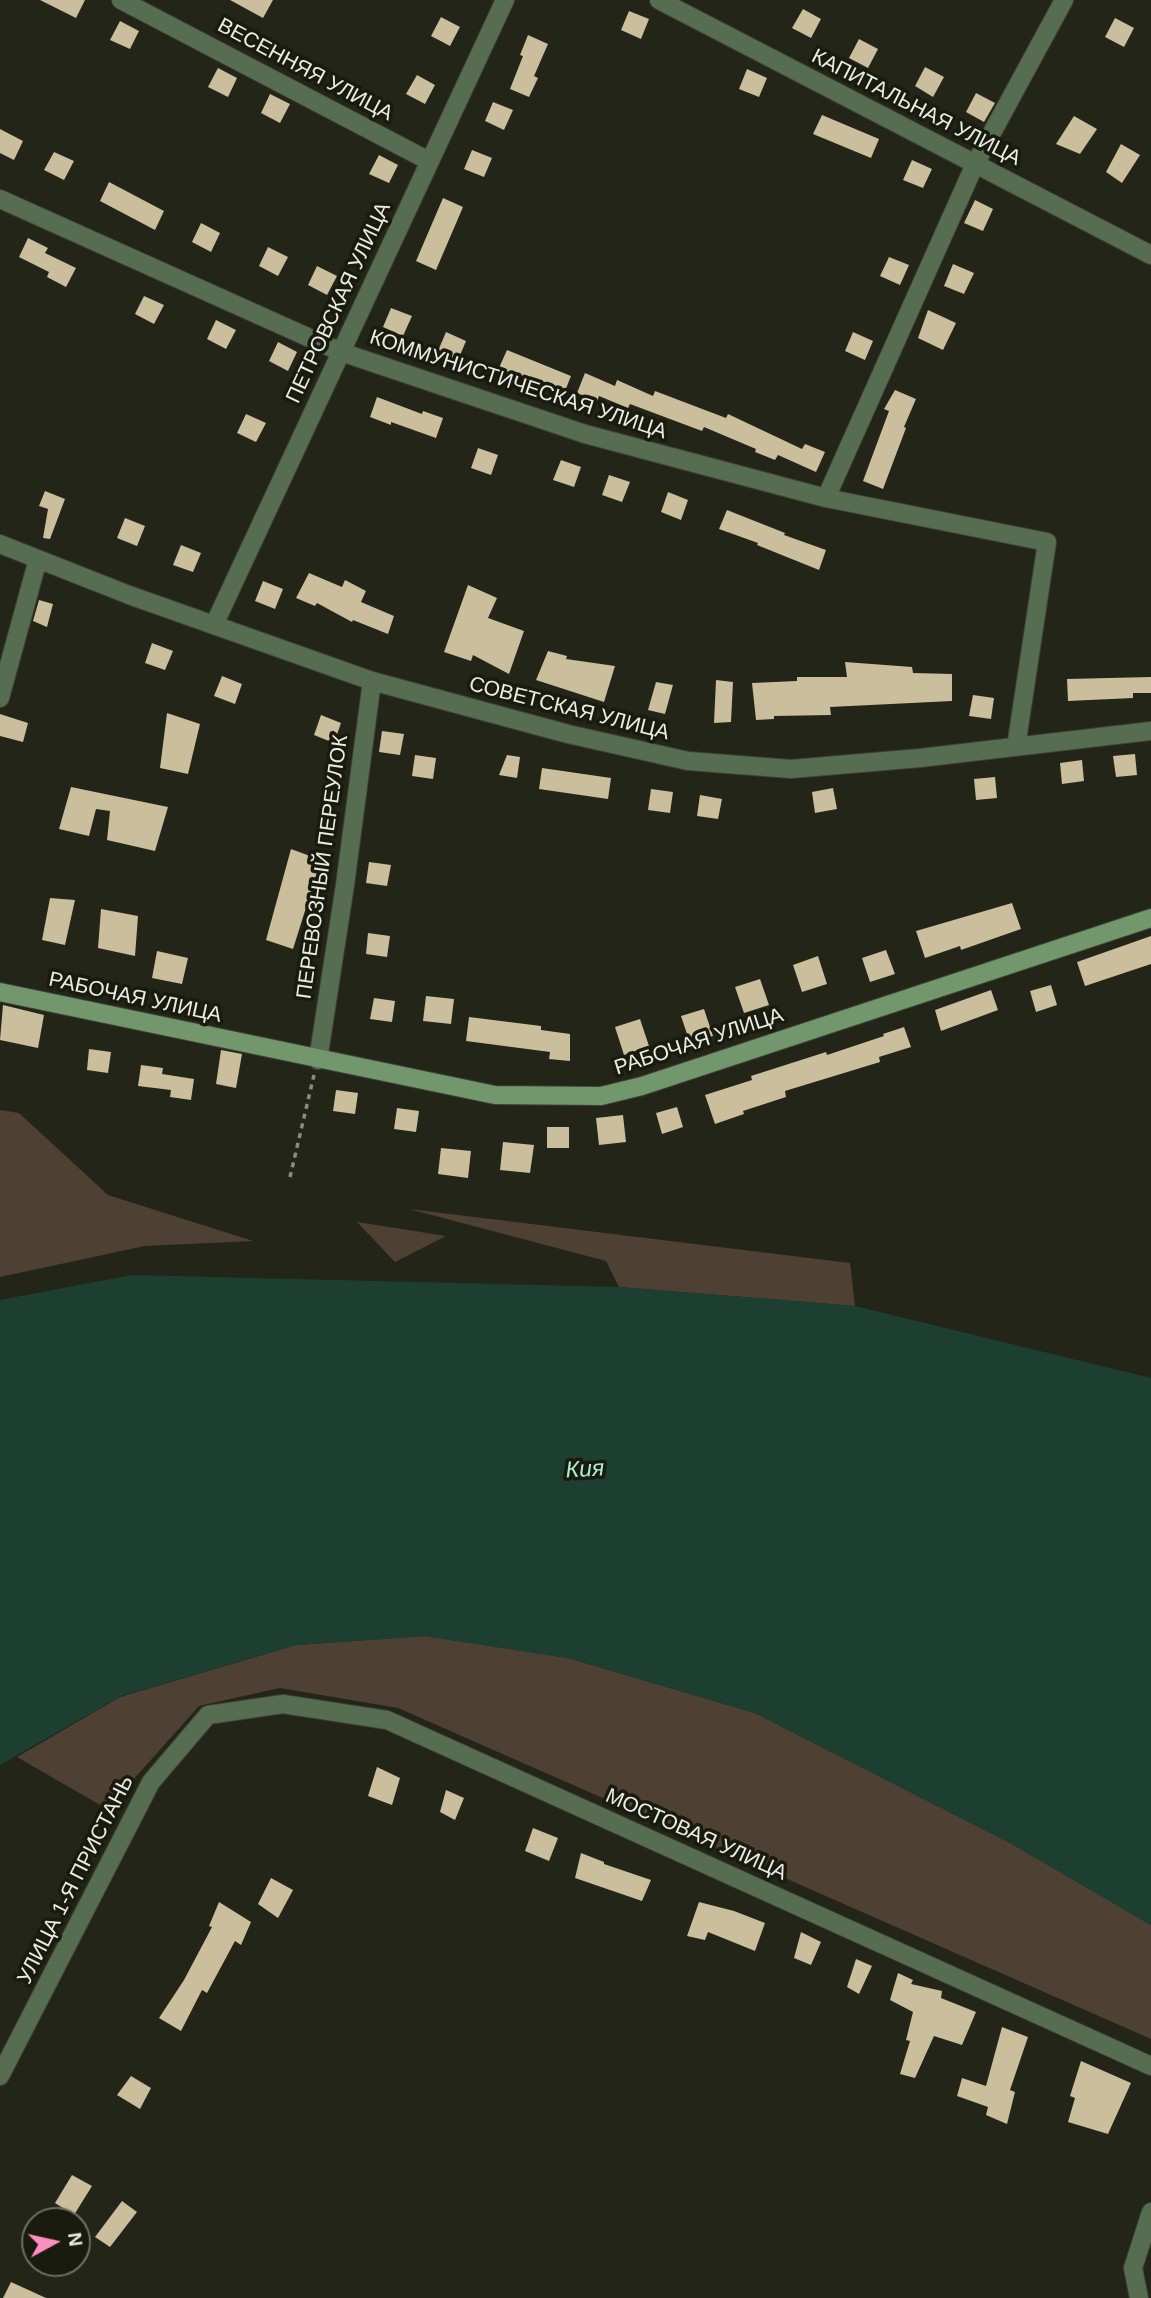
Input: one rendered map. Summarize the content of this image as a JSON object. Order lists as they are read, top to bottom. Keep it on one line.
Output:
{"streets":{"main road":["РАБОЧАЯ УЛИЦА"],"street":["ВЕСЕННЯЯ УЛИЦА","КАПИТАЛЬНАЯ УЛИЦА","ПЕТРОВСКАЯ УЛИЦА","КОММУНИСТИЧЕСКАЯ УЛИЦА","СОВЕТСКАЯ УЛИЦА","ПЕРЕВОЗНЫЙ ПЕРЕУЛОК","МОСТОВАЯ УЛИЦА","УЛИЦА 1-Я ПРИСТАНЬ"]},"crossings":[["ВЕСЕННЯЯ УЛИЦА","ПЕТРОВСКАЯ УЛИЦА"],["ПЕТРОВСКАЯ УЛИЦА","КОММУНИСТИЧЕСКАЯ УЛИЦА"],["ПЕТРОВСКАЯ УЛИЦА","СОВЕТСКАЯ УЛИЦА"],["КОММУНИСТИЧЕСКАЯ УЛИЦА","СОВЕТСКАЯ УЛИЦА"],["СОВЕТСКАЯ УЛИЦА","ПЕРЕВОЗНЫЙ ПЕРЕУЛОК"],["ПЕРЕВОЗНЫЙ ПЕРЕУЛОК","РАБОЧАЯ УЛИЦА"],["МОСТОВАЯ УЛИЦА","УЛИЦА 1-Я ПРИСТАНЬ"]],"water":["Кия"],"north":"right"}
